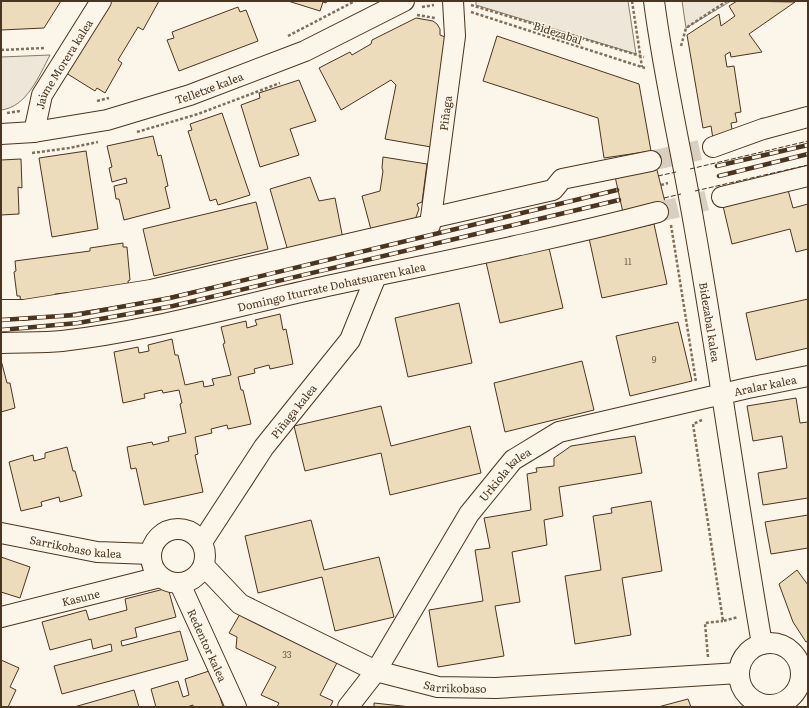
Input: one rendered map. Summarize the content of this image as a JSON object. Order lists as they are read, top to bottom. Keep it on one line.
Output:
{"streets":{"street":["Jaime Morera kalea","Telletxe kalea","Piñaga","Domingo Iturrate Dohatsuaren kalea","Bidezabal kalea","Aralar kalea","Piñaga kalea","Urkiola kalea","Sarrikobaso kalea","Kasune","Redentor kalea","Sarrikobaso"],"path":["Bidezabal"]},"crossings":[["Jaime Morera kalea","Telletxe kalea"],["Domingo Iturrate Dohatsuaren kalea","Piñaga kalea"],["Bidezabal kalea","Aralar kalea"],["Bidezabal kalea","Urkiola kalea"],["Bidezabal kalea","Sarrikobaso"],["Aralar kalea","Urkiola kalea"],["Piñaga kalea","Sarrikobaso kalea"],["Piñaga kalea","Kasune"],["Piñaga kalea","Redentor kalea"],["Piñaga kalea","Sarrikobaso"],["Urkiola kalea","Sarrikobaso"],["Sarrikobaso kalea","Kasune"],["Sarrikobaso kalea","Redentor kalea"],["Sarrikobaso kalea","Sarrikobaso"],["Kasune","Redentor kalea"],["Kasune","Sarrikobaso"],["Redentor kalea","Sarrikobaso"]],"house_numbers":["11","9","33"]}
